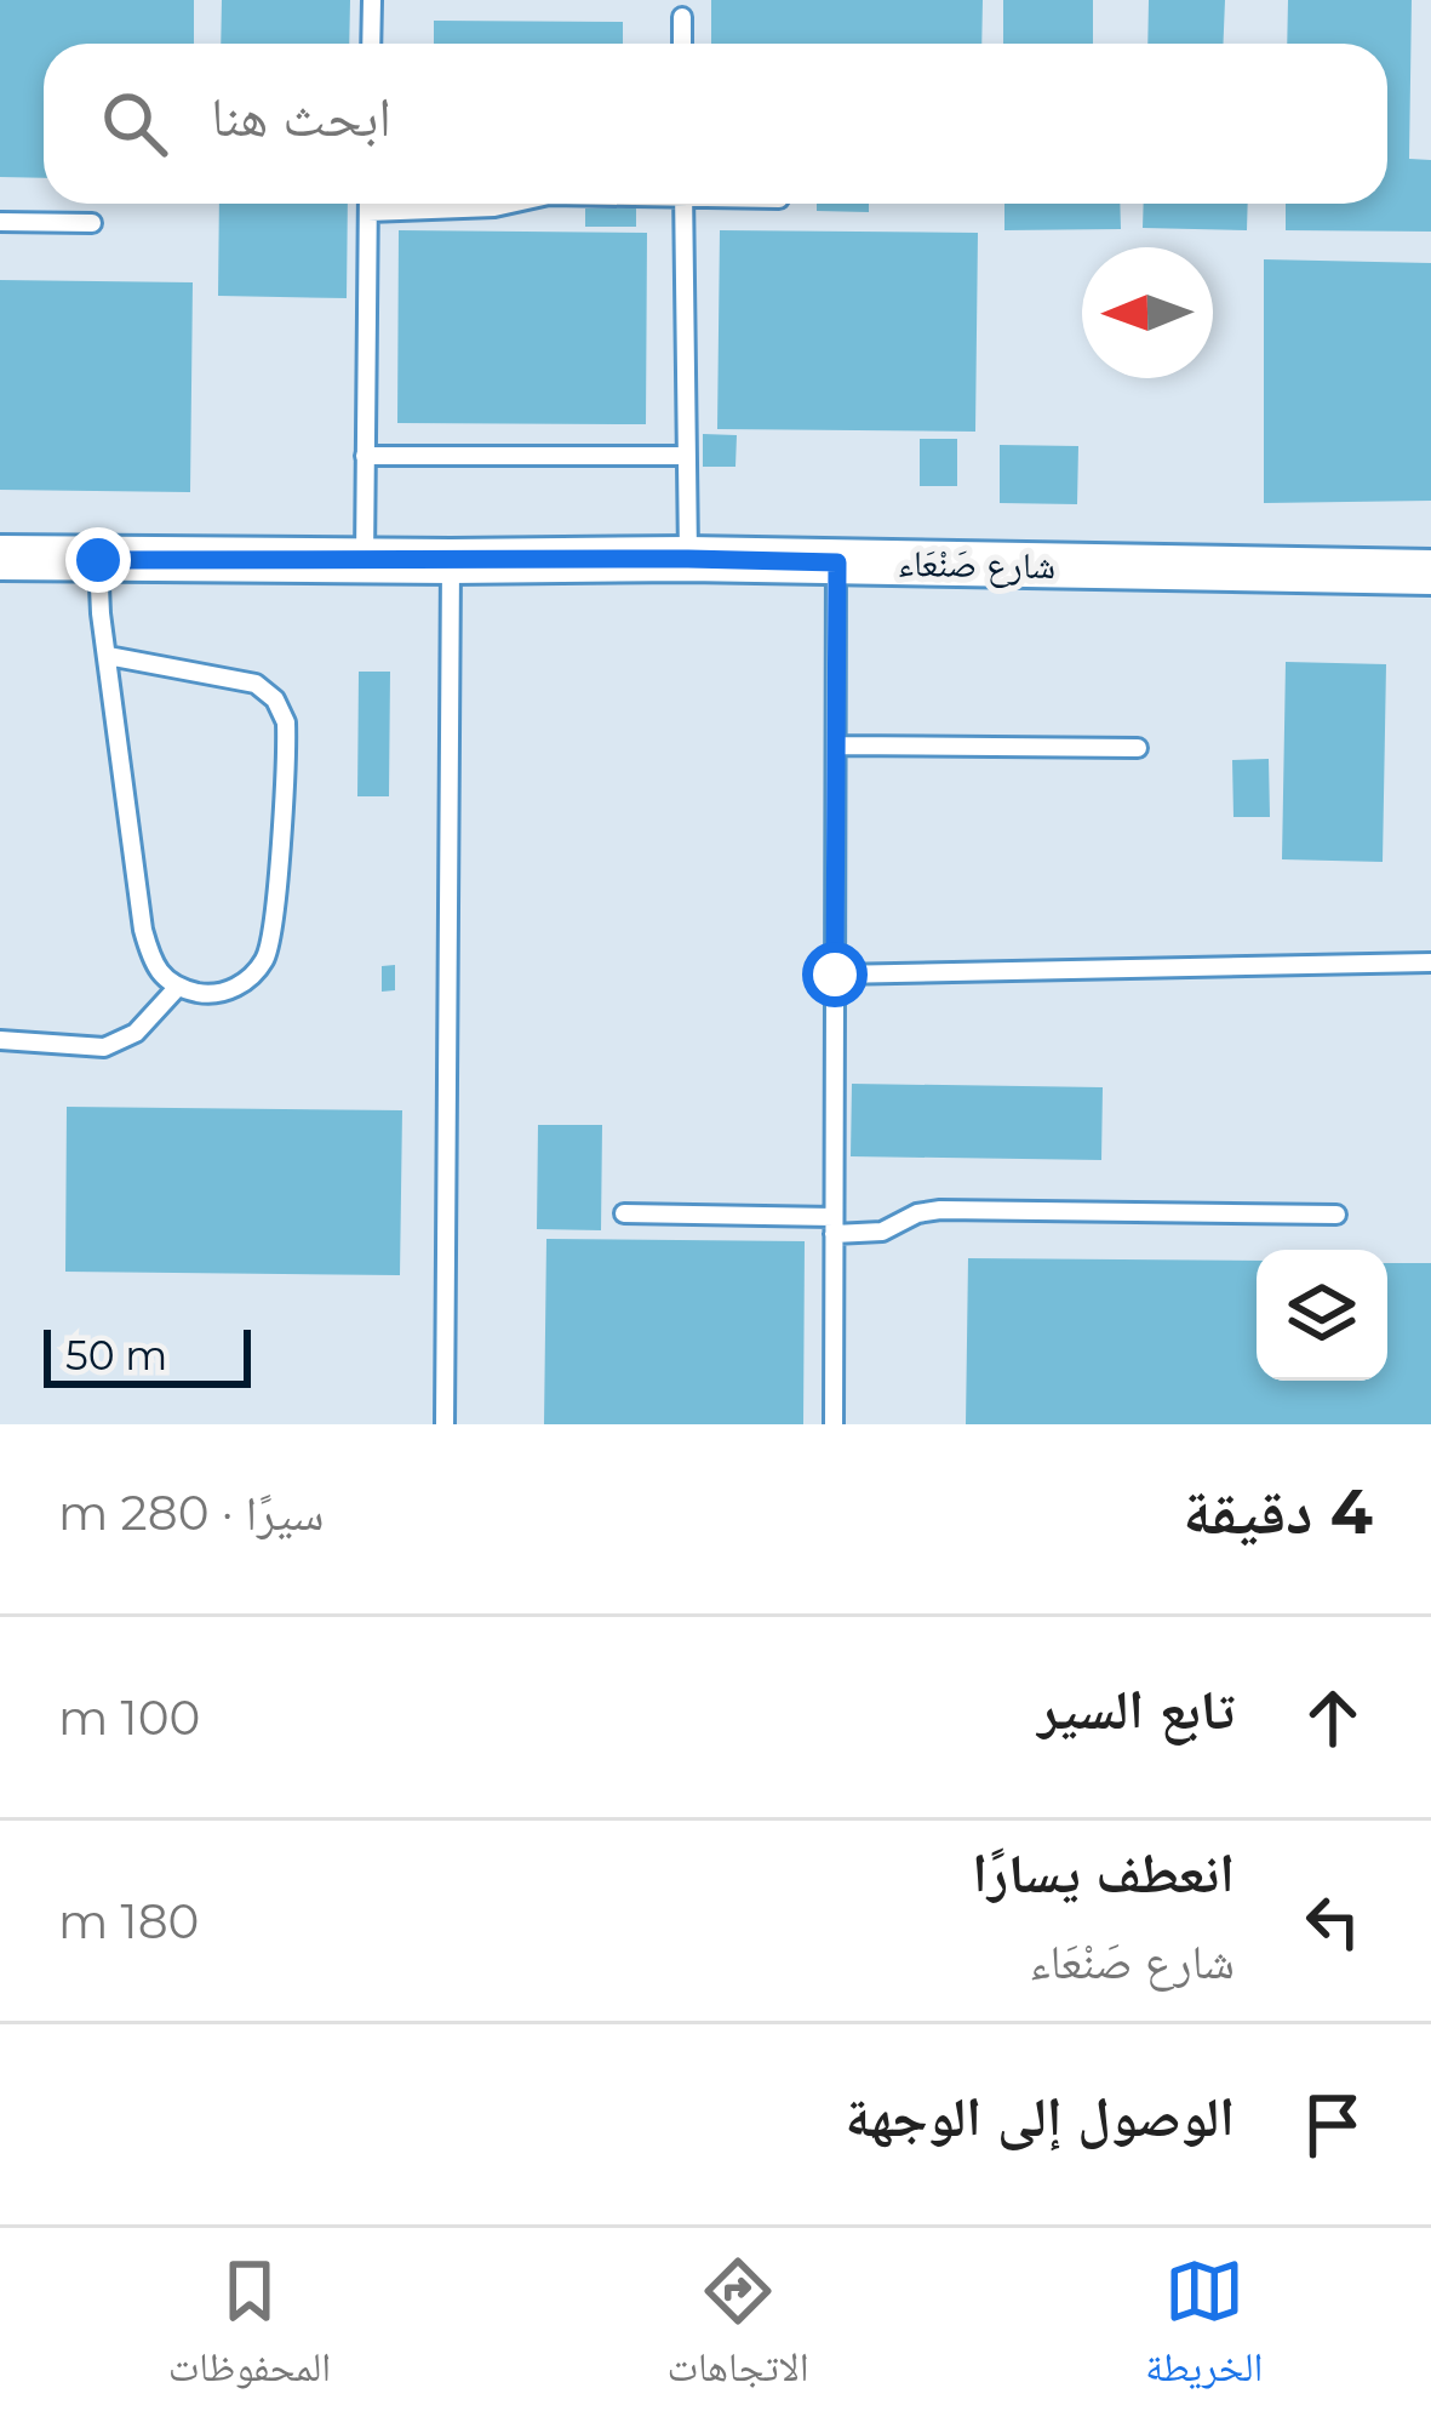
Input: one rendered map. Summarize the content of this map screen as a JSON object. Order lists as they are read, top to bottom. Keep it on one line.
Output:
{"streets":{"street":["شارع صَنْعَاء"]},"scale_bar":"50 m","north":"left","page":{"search":"ابحث هنا","scale":"50 m","heading":["4 دقيقة","سيرًا · 280 m"],"list":[["تابع السير","100 m"],["انعطف يسارًا","شارع صَنْعَاء","180 m"],"الوصول إلى الوجهة"],"nav":["الخريطة","الاتجاهات","المحفوظات"]}}
